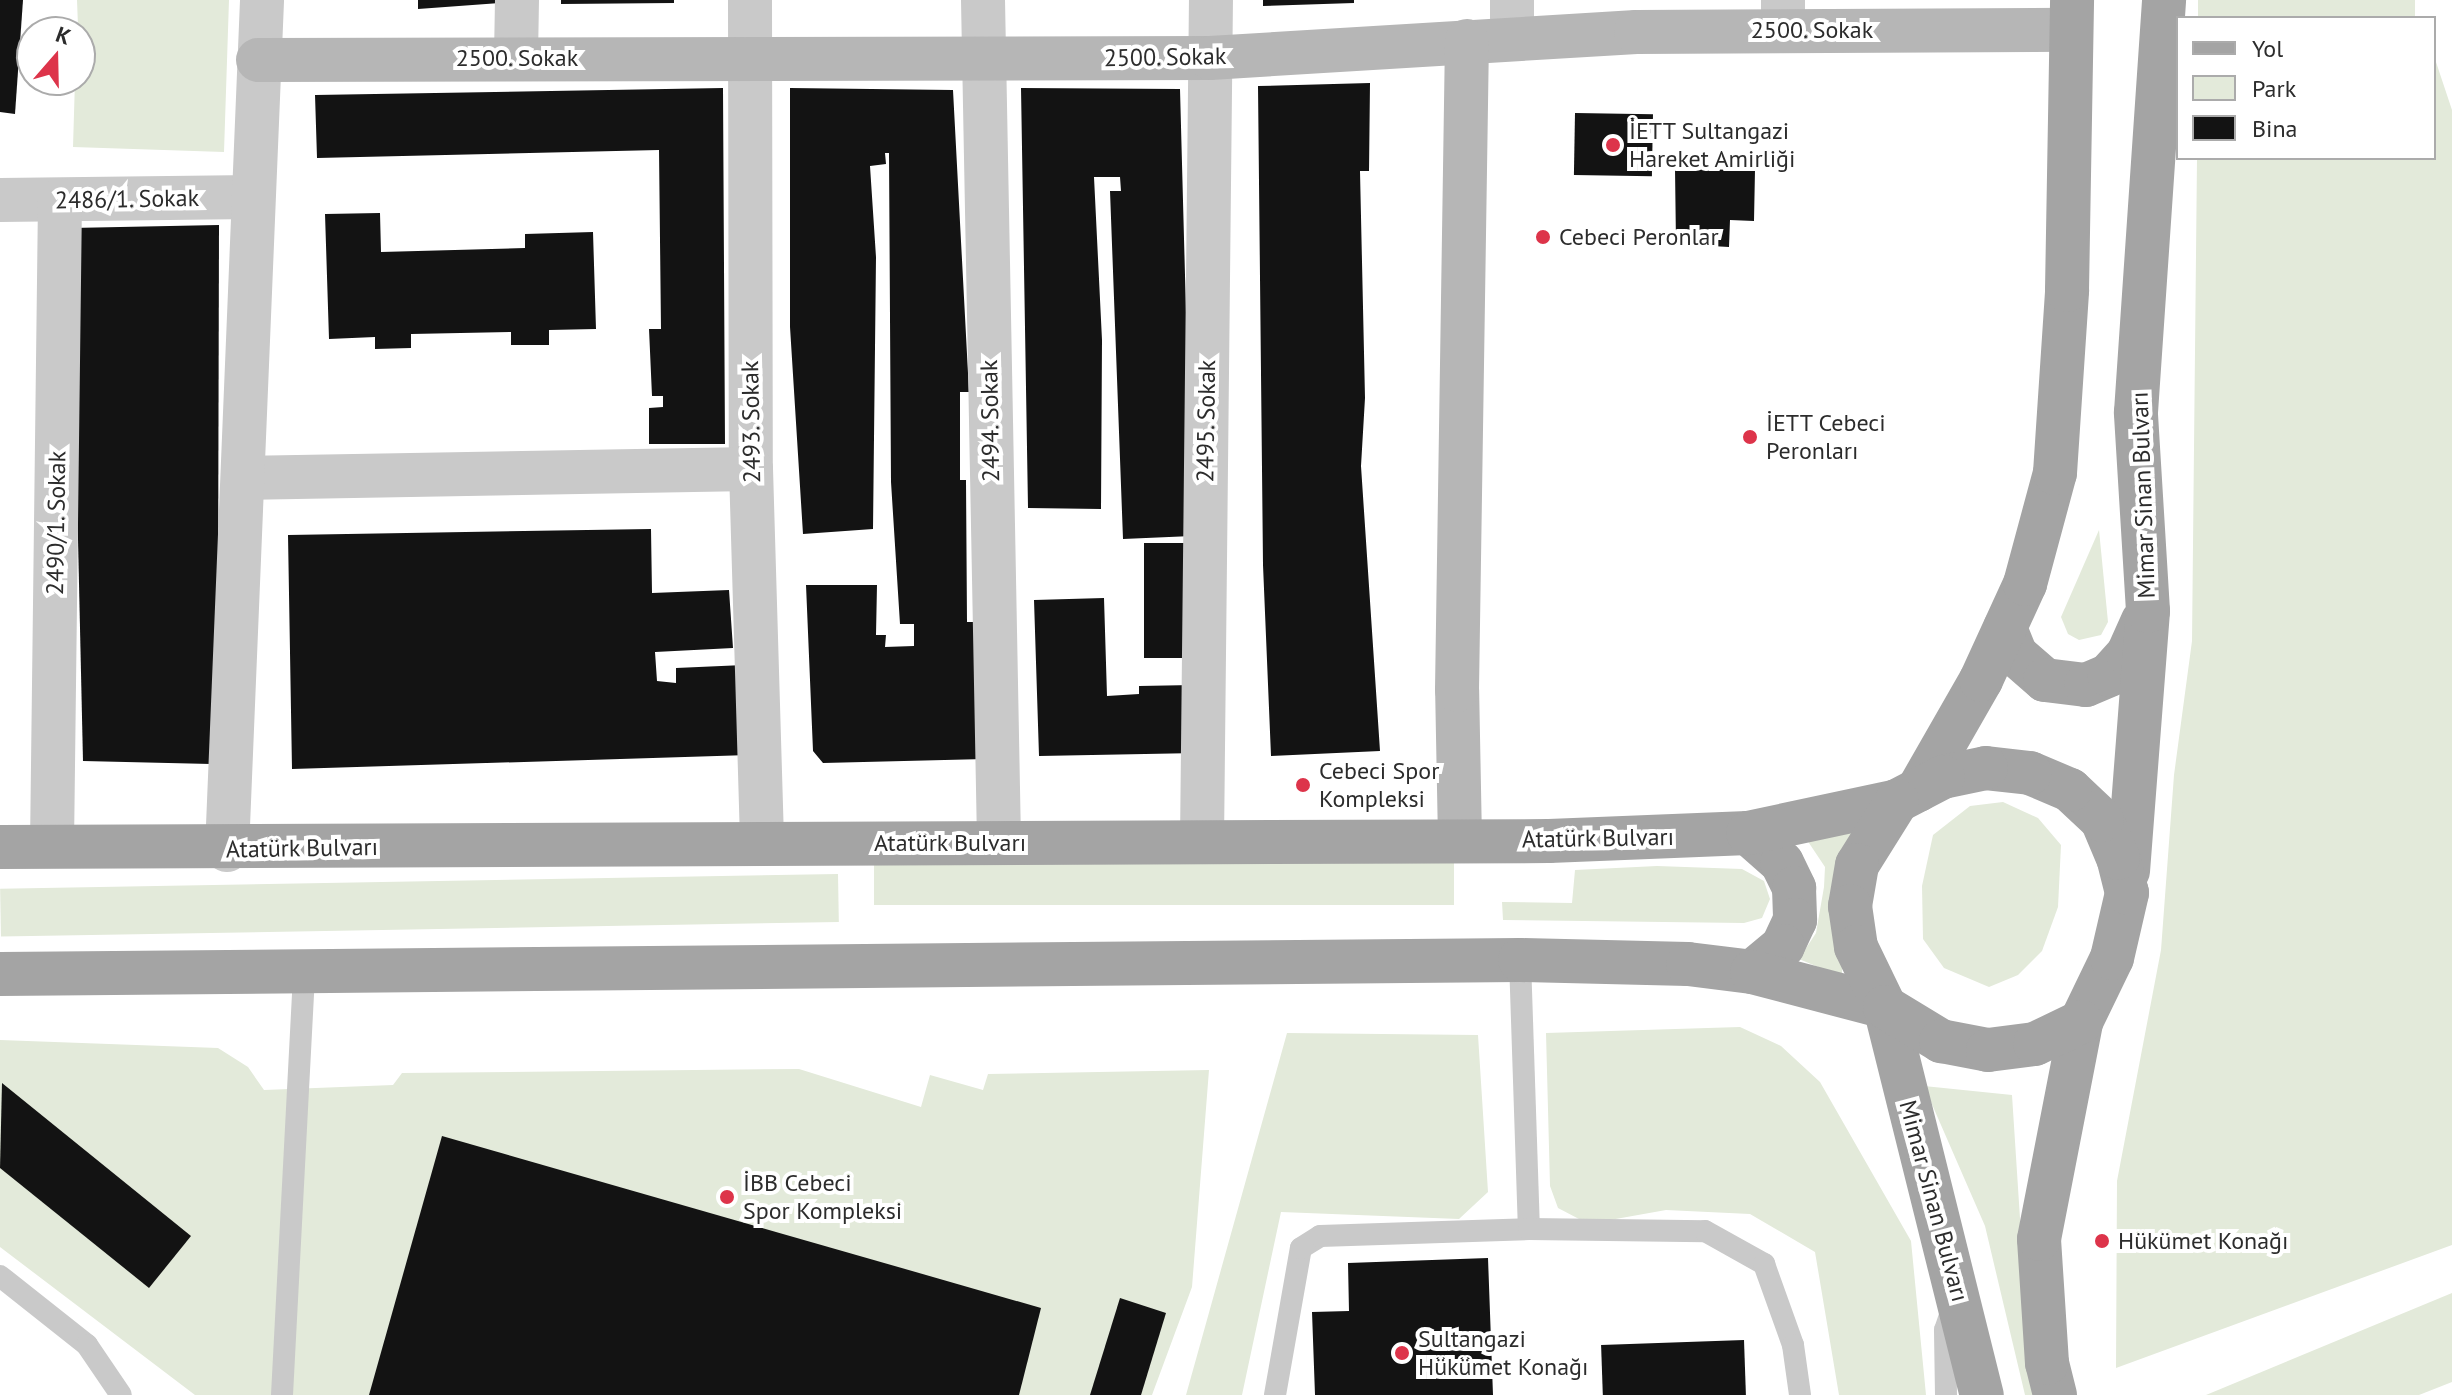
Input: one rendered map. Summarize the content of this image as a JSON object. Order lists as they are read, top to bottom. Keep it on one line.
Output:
{"streets":{"main road":["Mimar Sinan Bulvarı","Atatürk Bulvarı"],"street":["2500. Sokak","2486/1. Sokak","2494. Sokak","2495. Sokak","2493. Sokak","2490/1. Sokak"]},"crossings":[["2500. Sokak","2494. Sokak"],["2500. Sokak","2495. Sokak"],["2500. Sokak","2493. Sokak"],["2486/1. Sokak","2490/1. Sokak"],["2494. Sokak","Atatürk Bulvarı"],["2495. Sokak","Atatürk Bulvarı"],["2493. Sokak","Atatürk Bulvarı"],["Mimar Sinan Bulvarı","Atatürk Bulvarı"],["2490/1. Sokak","Atatürk Bulvarı"]],"places":["İETT Sultangazi Hareket Amirliği","Cebeci Peronlar","İETT Cebeci Peronları","Cebeci Spor Kompleksi","İBB Cebeci Spor Kompleksi","Hükümet Konağı","Sultangazi Hükümet Konağı"],"legend":["Yol","Park","Bina"],"north":"top"}
